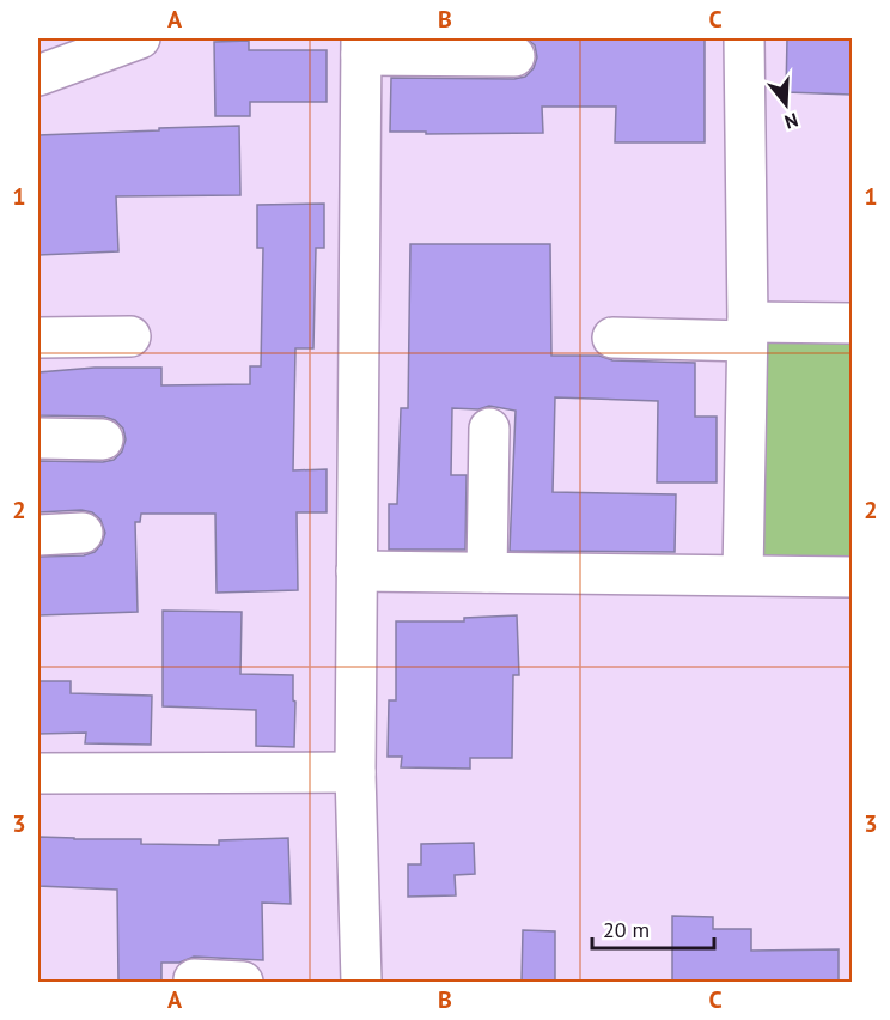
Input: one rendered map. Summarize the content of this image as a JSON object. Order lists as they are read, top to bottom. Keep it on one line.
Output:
{"scale_bar":"20 m","north":"bottom","grid":{"columns":["A","B","C"],"rows":["1","2","3"]}}
